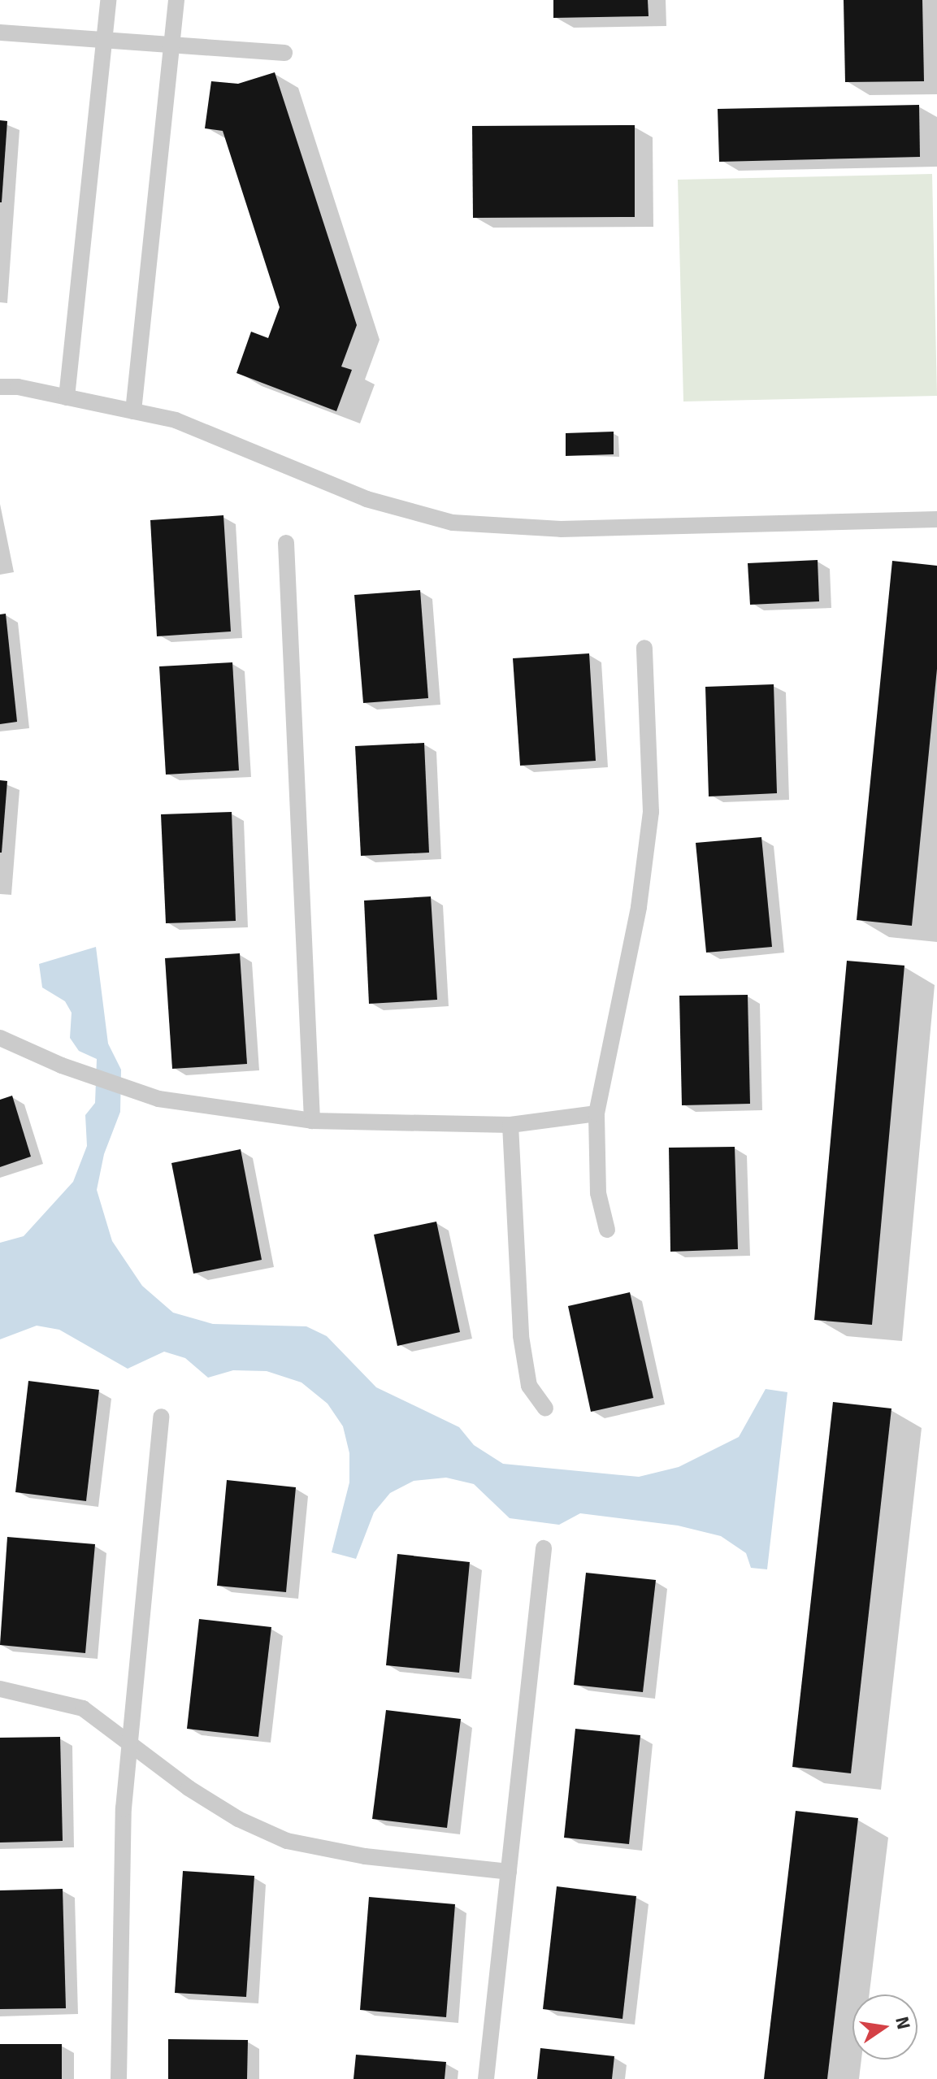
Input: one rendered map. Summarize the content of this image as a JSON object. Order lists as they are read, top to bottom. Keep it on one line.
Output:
{"north":"right"}
